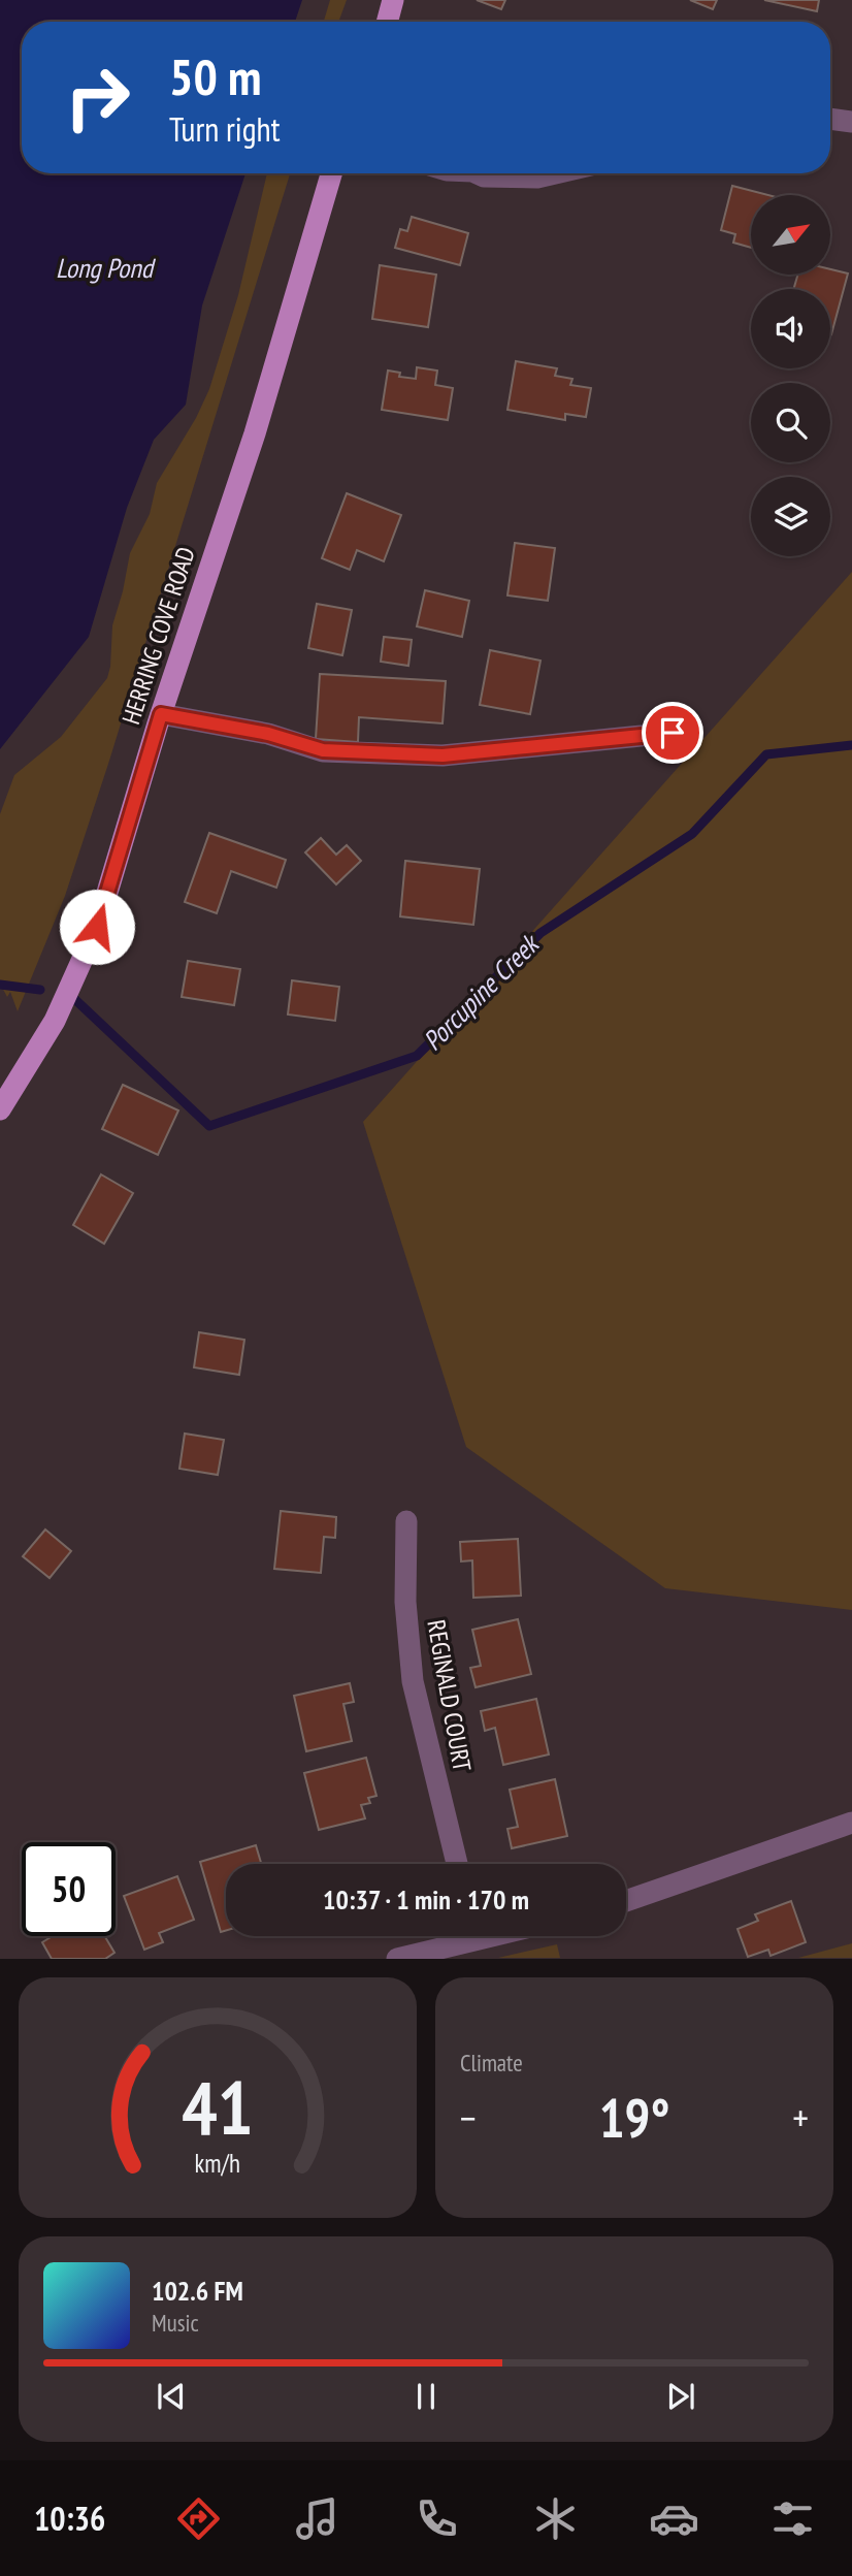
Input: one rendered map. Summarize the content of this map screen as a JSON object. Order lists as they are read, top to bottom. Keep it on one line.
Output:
{"streets":{"main road":["HERRING COVE ROAD"],"street":["REGINALD COURT"]},"water":["Long Pond","Porcupine Creek"],"north":"top right","page":{"turn":["50 m","Turn right"],"limit":"50","trip":"10:37 · 1 min · 170 m","tile":"Climate","heat":["−","19°","+"],"song":["102.6 FM","Music"],"tabs":"10:36","gauge":["41","km/h"]}}
